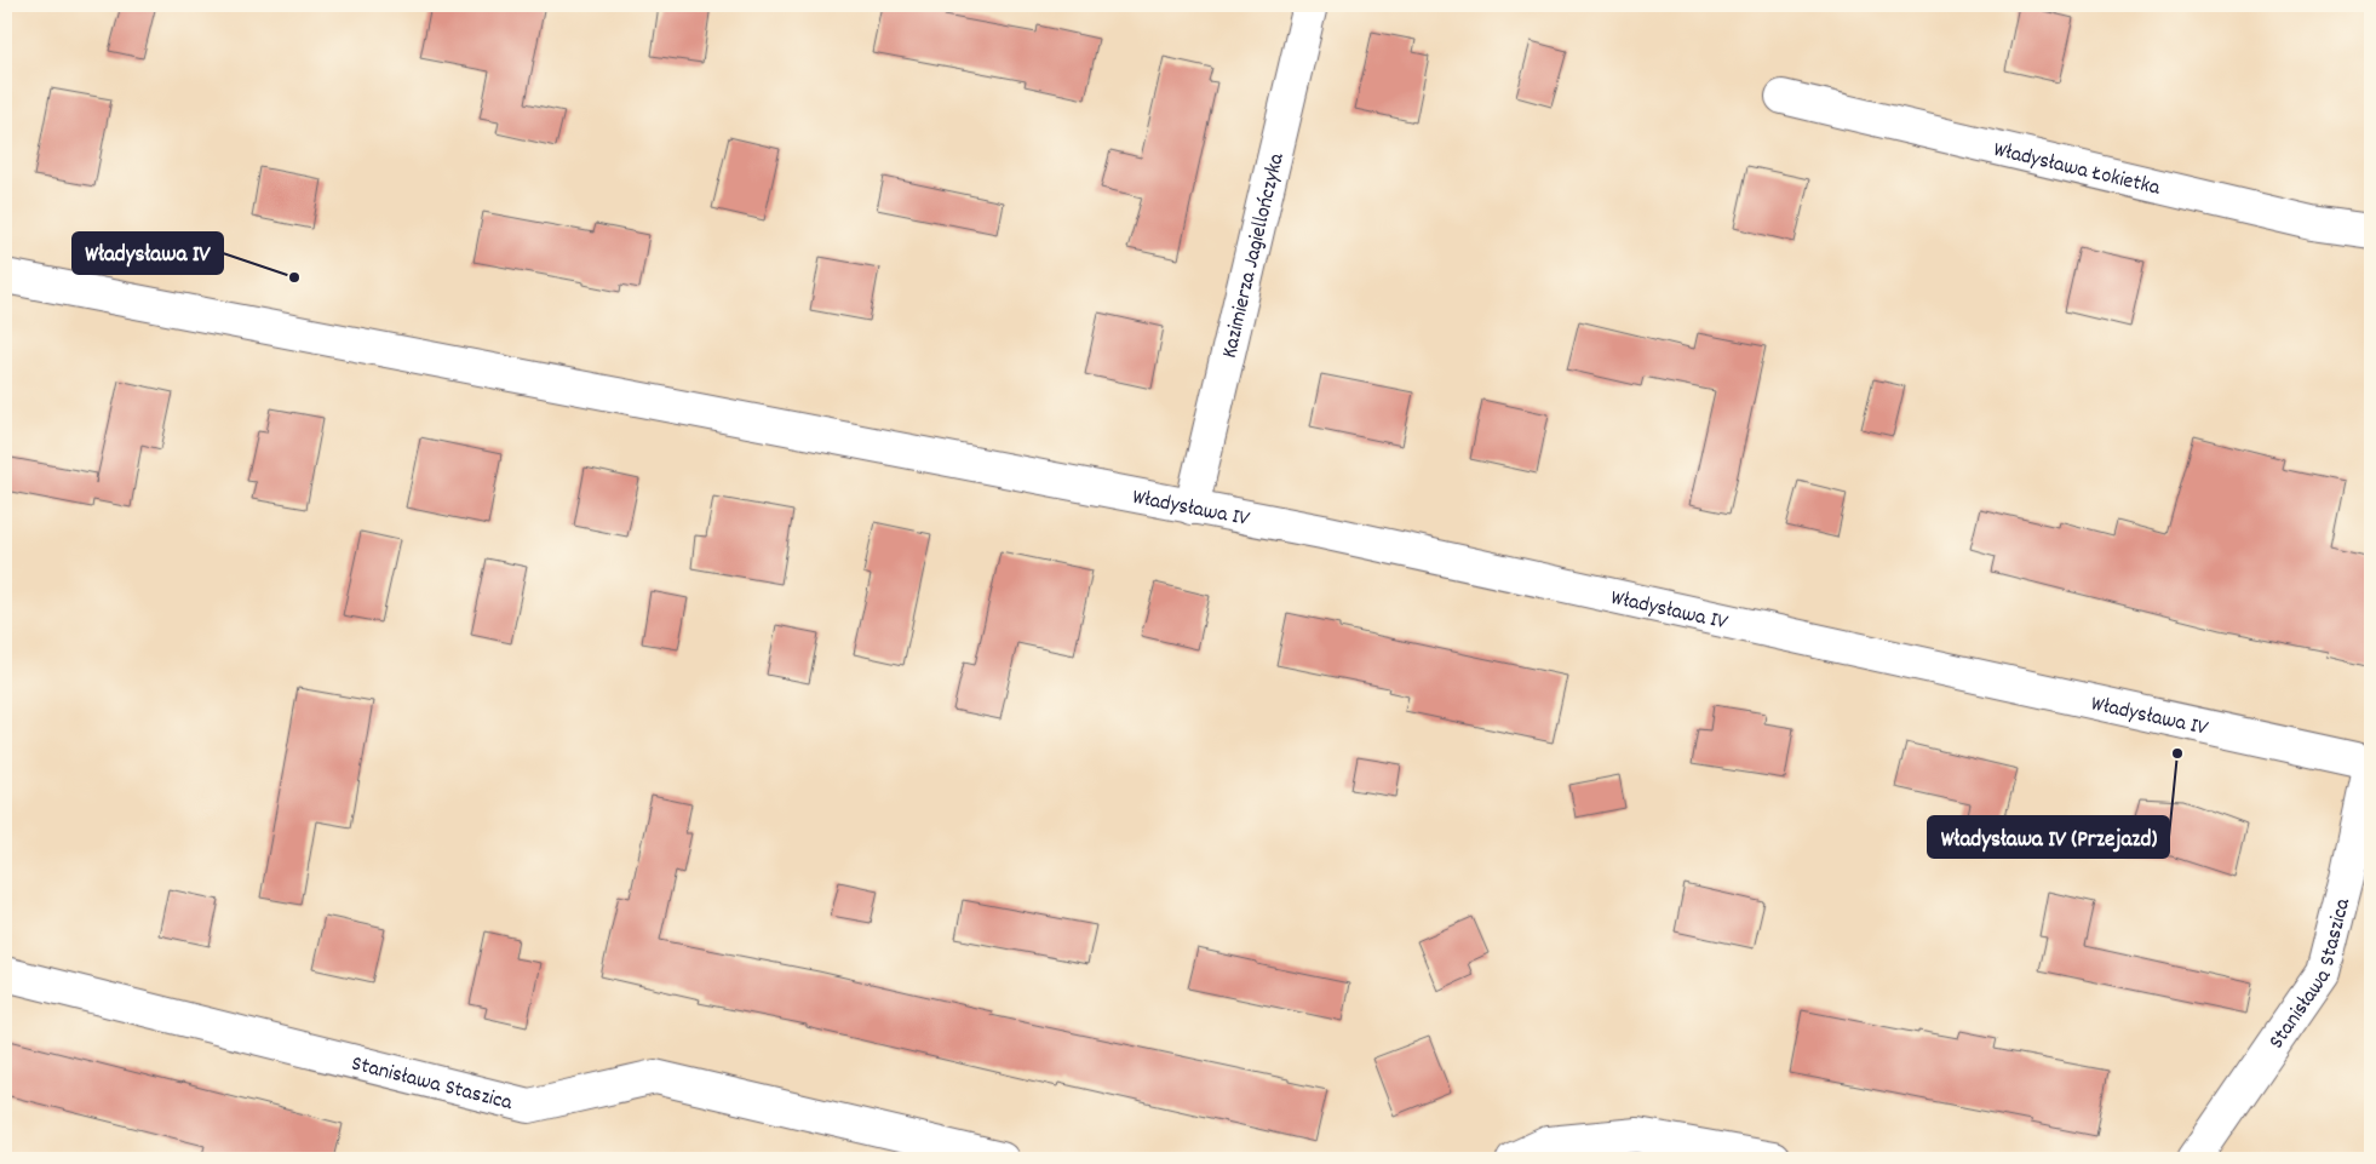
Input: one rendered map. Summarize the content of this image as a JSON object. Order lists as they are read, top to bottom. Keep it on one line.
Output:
{"streets":{"street":["Władysława Łokietka","Kazimierza Jagiellończyka","Władysława IV","Stanisława Staszica"]},"crossings":[["Kazimierza Jagiellończyka","Władysława IV"],["Władysława IV","Stanisława Staszica"]],"places":["Władysława IV","Władysława IV (Przejazd)"]}
